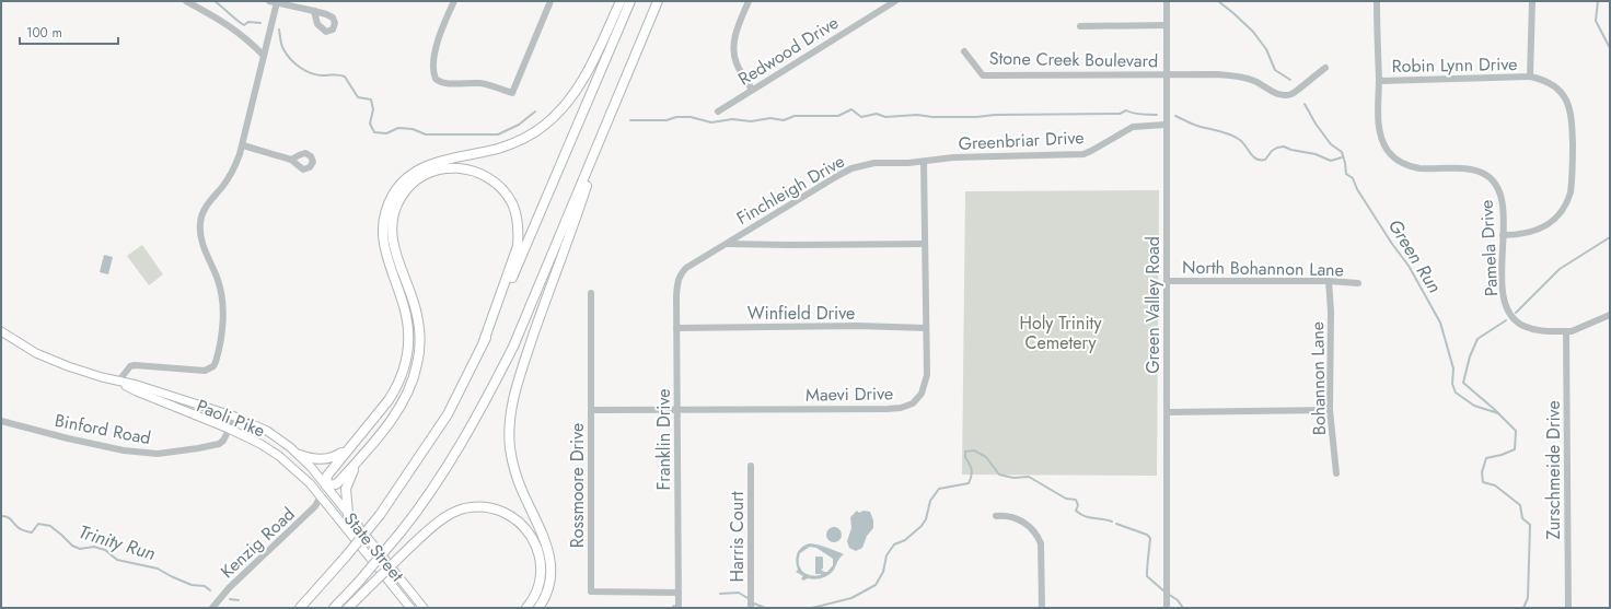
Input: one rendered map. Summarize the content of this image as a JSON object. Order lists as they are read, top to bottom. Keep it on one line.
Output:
{"streets":{"main road":["Paoli Pike","State Street"],"street":["Redwood Drive","Stone Creek Boulevard","Robin Lynn Drive","Greenbriar Drive","Finchleigh Drive","Pamela Drive","North Bohannon Lane","Green Valley Road","Winfield Drive","Bohannon Lane","Maevi Drive","Binford Road","Franklin Drive","Zurschmeide Drive","Rossmoore Drive","Harris Court","Kenzig Road"]},"crossings":[["Stone Creek Boulevard","Green Valley Road"],["Robin Lynn Drive","Pamela Drive"],["Greenbriar Drive","Finchleigh Drive"],["Greenbriar Drive","Green Valley Road"],["Greenbriar Drive","Maevi Drive"],["Finchleigh Drive","Maevi Drive"],["Finchleigh Drive","Franklin Drive"],["Pamela Drive","Zurschmeide Drive"],["North Bohannon Lane","Green Valley Road"],["North Bohannon Lane","Bohannon Lane"],["Winfield Drive","Maevi Drive"],["Winfield Drive","Franklin Drive"],["Maevi Drive","Franklin Drive"],["Maevi Drive","Rossmoore Drive"],["Paoli Pike","Binford Road"],["Paoli Pike","Kenzig Road"],["Paoli Pike","State Street"],["Franklin Drive","Rossmoore Drive"],["Kenzig Road","State Street"]],"water":["Green Run","Trinity Run"],"parks":["Holy Trinity Cemetery"],"scale_bar":"100 m"}
